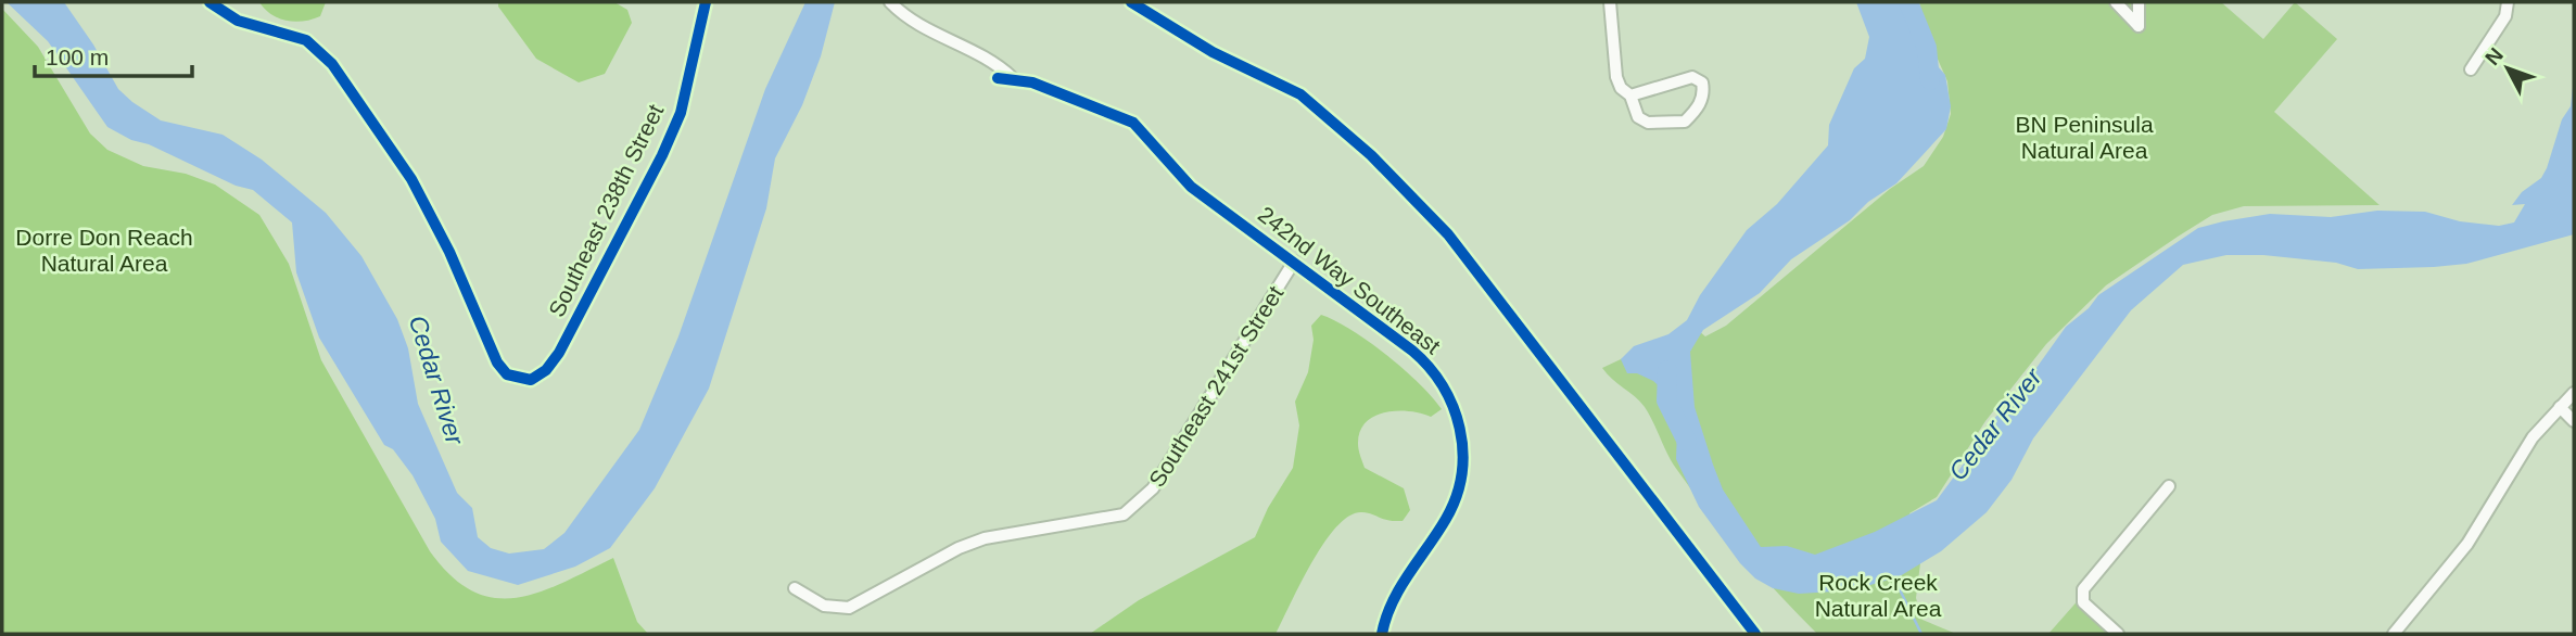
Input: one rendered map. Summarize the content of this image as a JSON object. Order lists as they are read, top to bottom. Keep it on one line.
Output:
{"streets":{"street":["Southeast 238th Street","242nd Way Southeast","Southeast 241st Street"]},"crossings":[["242nd Way Southeast","Southeast 241st Street"]],"water":["Cedar River"],"parks":["BN Peninsula Natural Area","Dorre Don Reach Natural Area","Rock Creek Natural Area"],"scale_bar":"100 m","north":"top left"}
